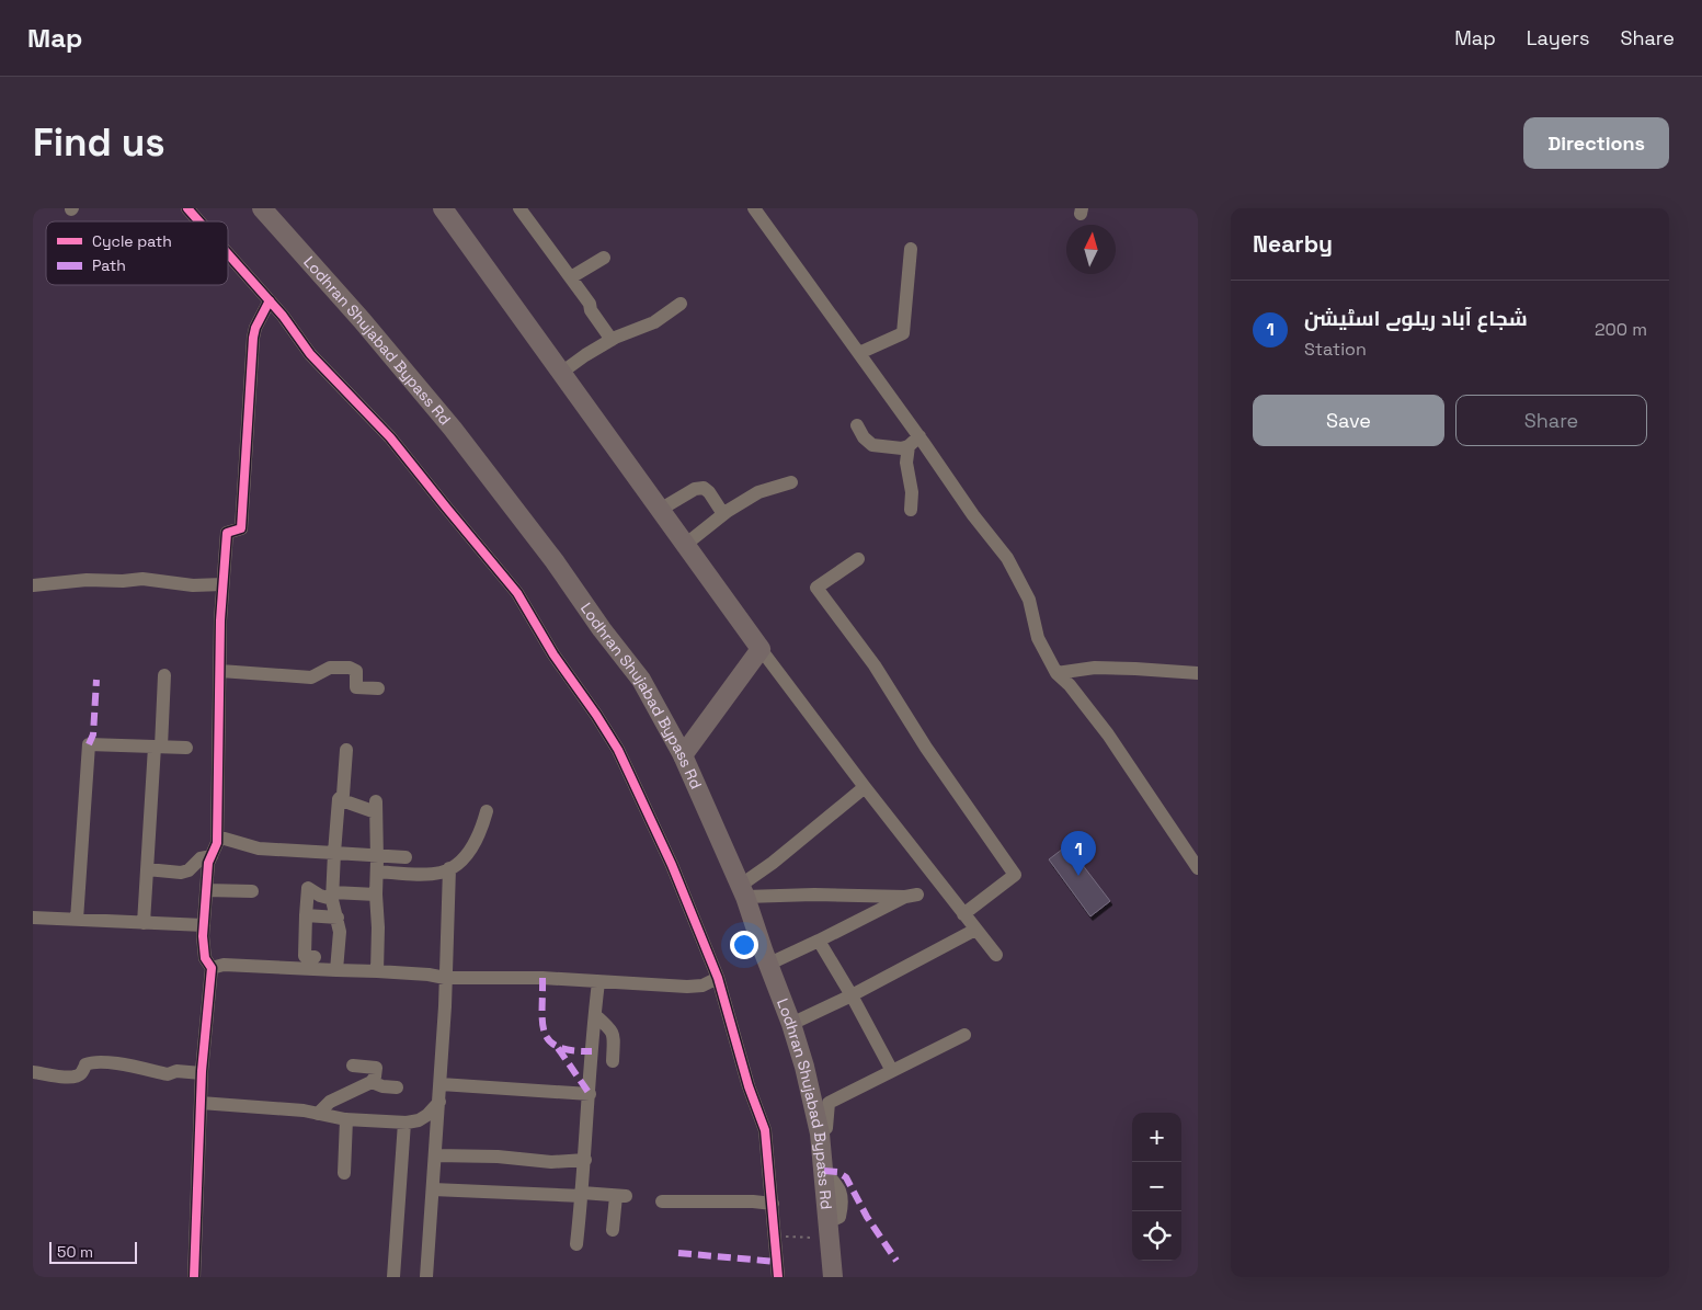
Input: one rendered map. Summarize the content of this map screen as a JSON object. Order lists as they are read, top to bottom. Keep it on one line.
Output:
{"streets":{"street":["Lodhran Shujabad Bypass Rd"]},"legend":["Cycle path","Path"],"scale_bar":"50 m","north":"top","page":{"header":"Map","nav":["Map","Layers","Share"],"buttons":["Directions",["Save","Share"]],"title":"Find us","heading":"Nearby","list":[{"mark":"1","name":"شجاع آباد ریلوے اسٹیشن","note":"Station","value":"200 m"}],"pins":"1","map_buttons":["+","−"],"scale":"50 m"}}
